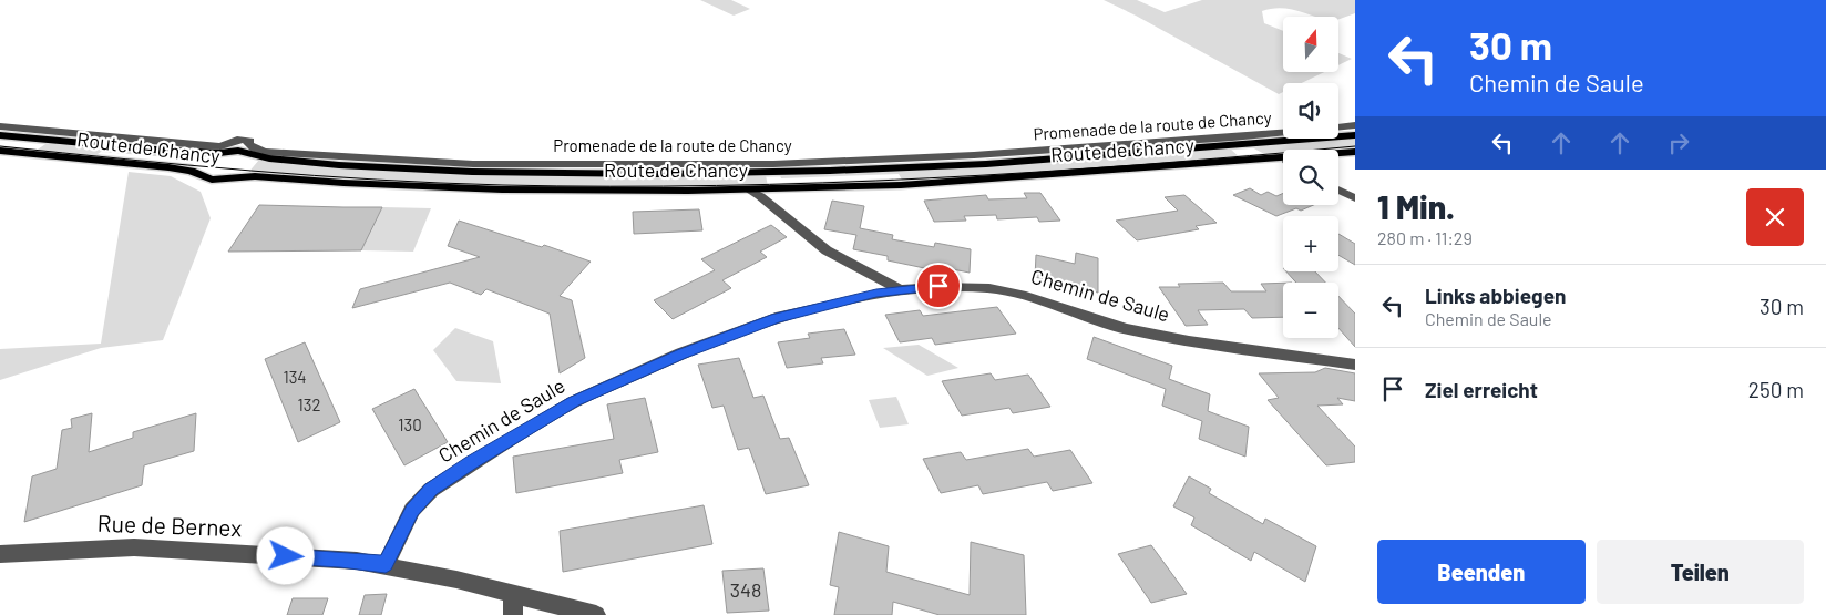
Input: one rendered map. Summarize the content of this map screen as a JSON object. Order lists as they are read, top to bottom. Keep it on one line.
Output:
{"streets":{"main road":["Route de Chancy"],"street":["Promenade de la route de Chancy","Chemin de Saule","Rue de Bernex"]},"crossings":[["Chemin de Saule","Rue de Bernex"]],"house_numbers":["134","132","130","348"],"north":"top","page":{"turn":["30 m","Chemin de Saule"],"map_buttons":["+","−"],"heading":["1 Min.","280 m · 11:29"],"list":[{"name":"Links abbiegen","note":"Chemin de Saule","value":"30 m"},{"name":"Ziel erreicht","value":"250 m"}],"buttons":["Beenden","Teilen"]}}
